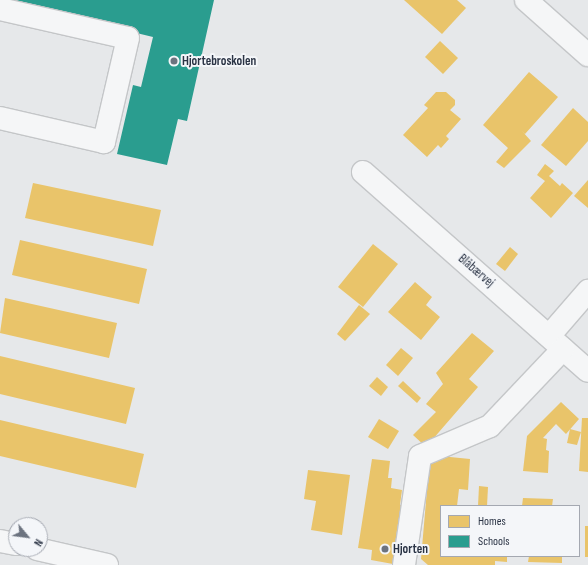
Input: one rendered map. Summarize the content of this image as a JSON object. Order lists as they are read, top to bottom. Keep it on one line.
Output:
{"streets":{"street":["Blåbærvej"]},"places":["Hjortebroskolen","Hjorten"],"legend":["Homes","Schools"],"north":"bottom right"}
